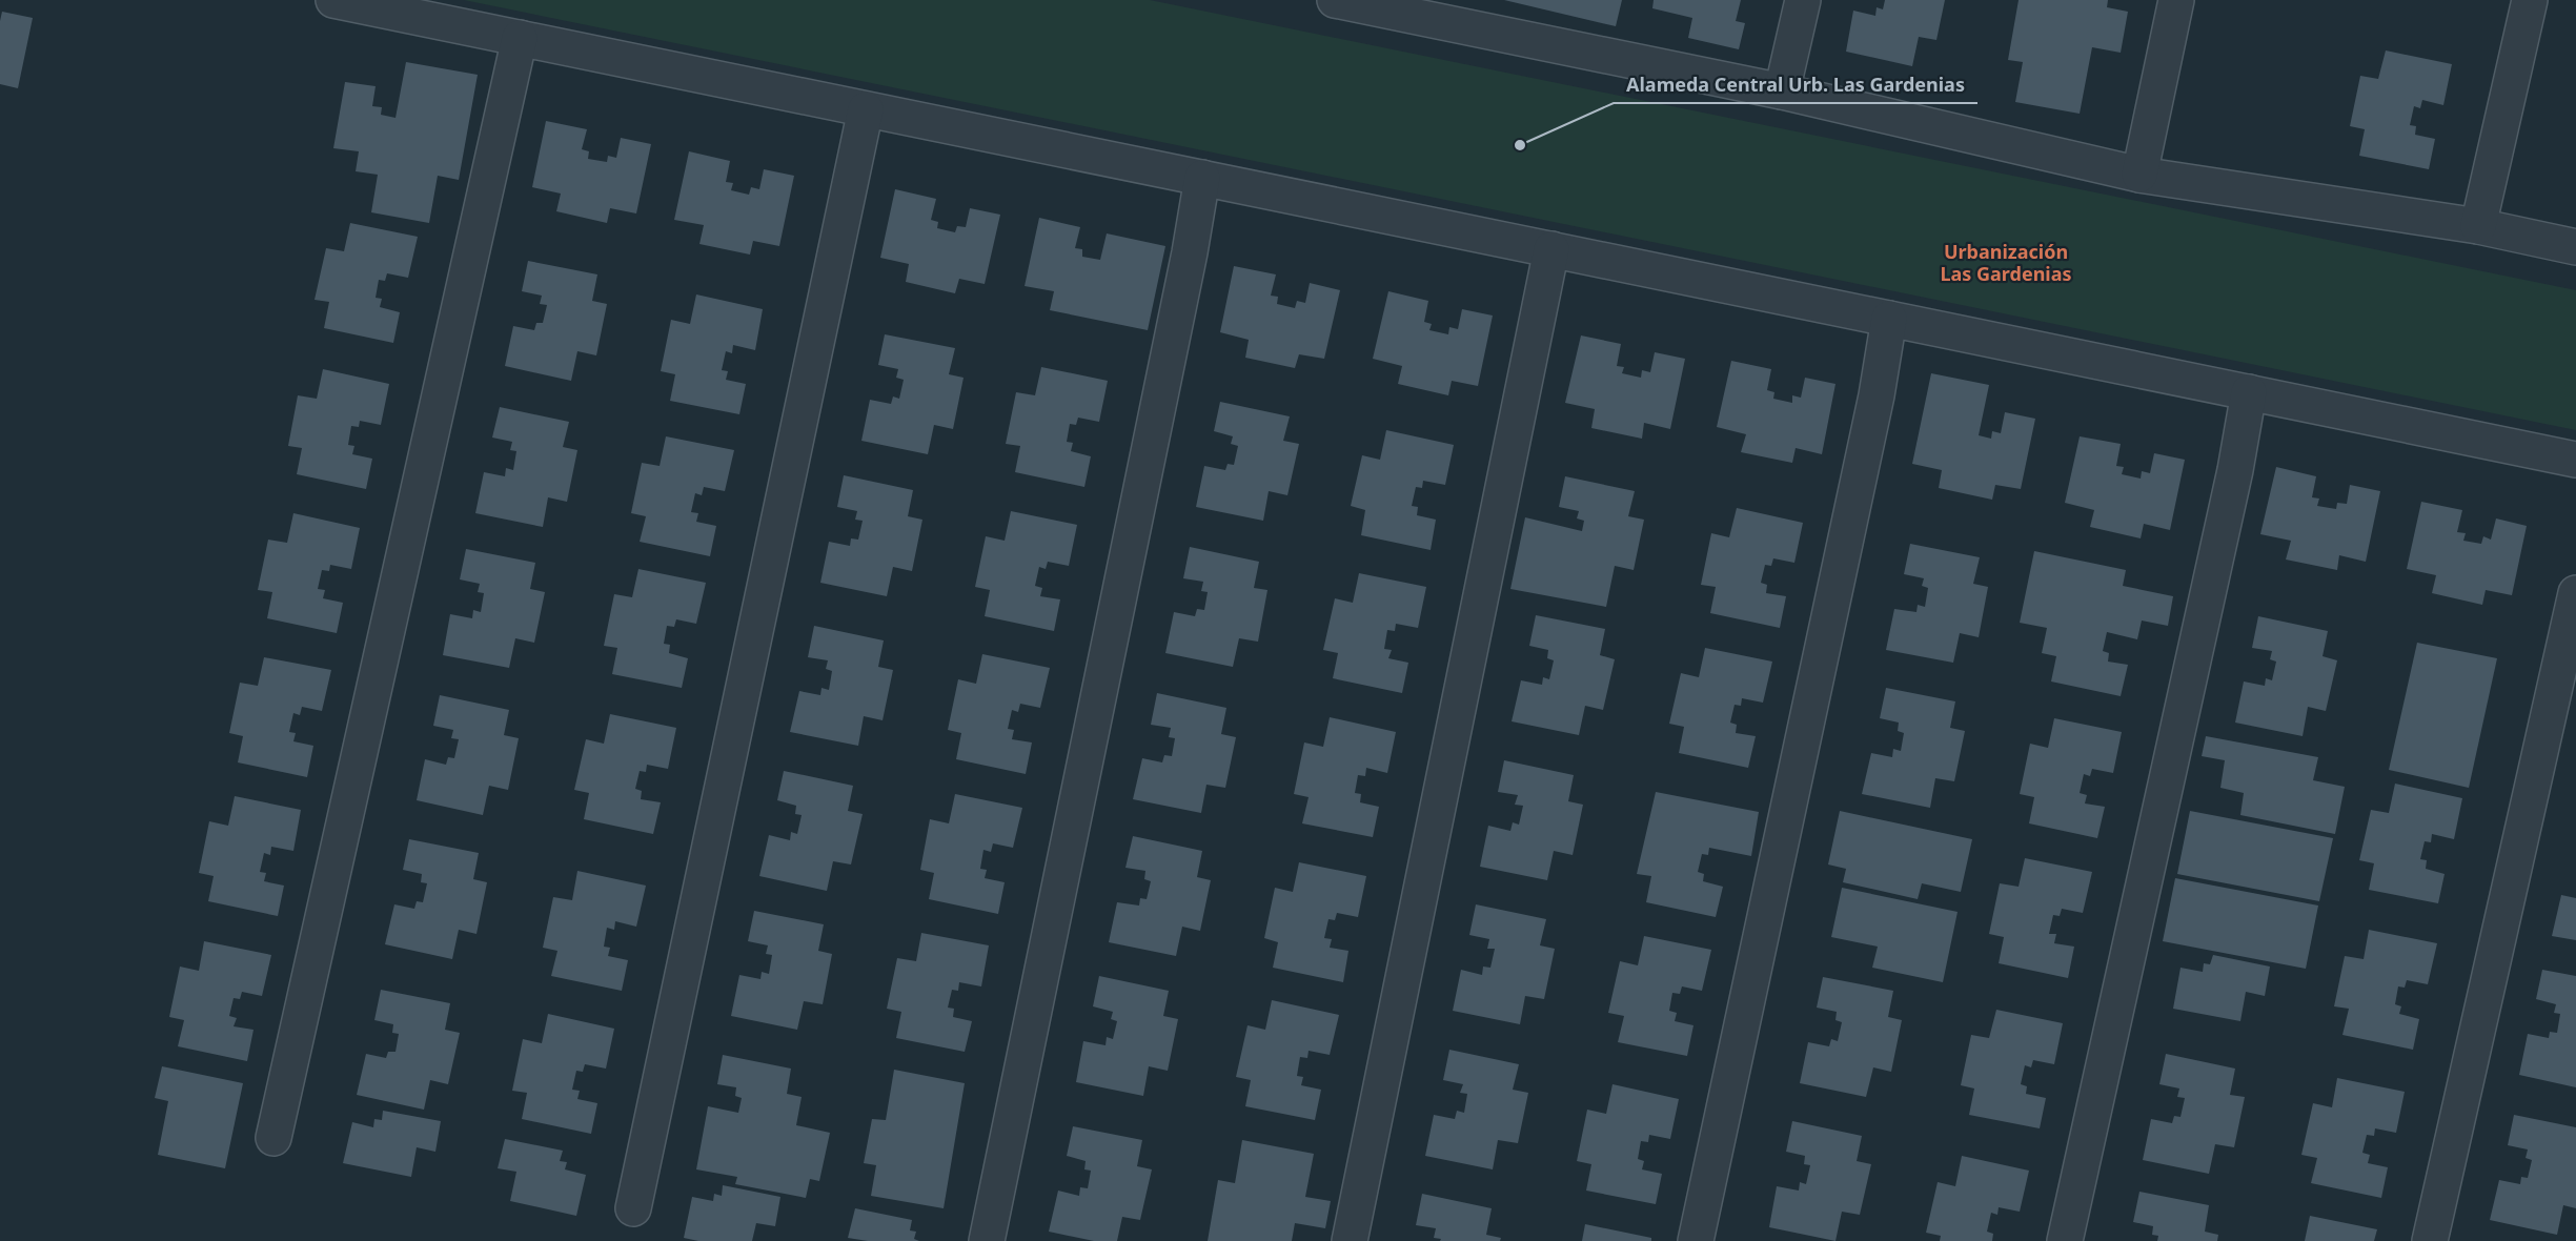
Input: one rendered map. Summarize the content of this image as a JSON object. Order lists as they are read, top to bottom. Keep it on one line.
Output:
{"districts":["Urbanización Las Gardenias"],"places":["Alameda Central Urb. Las Gardenias"]}
